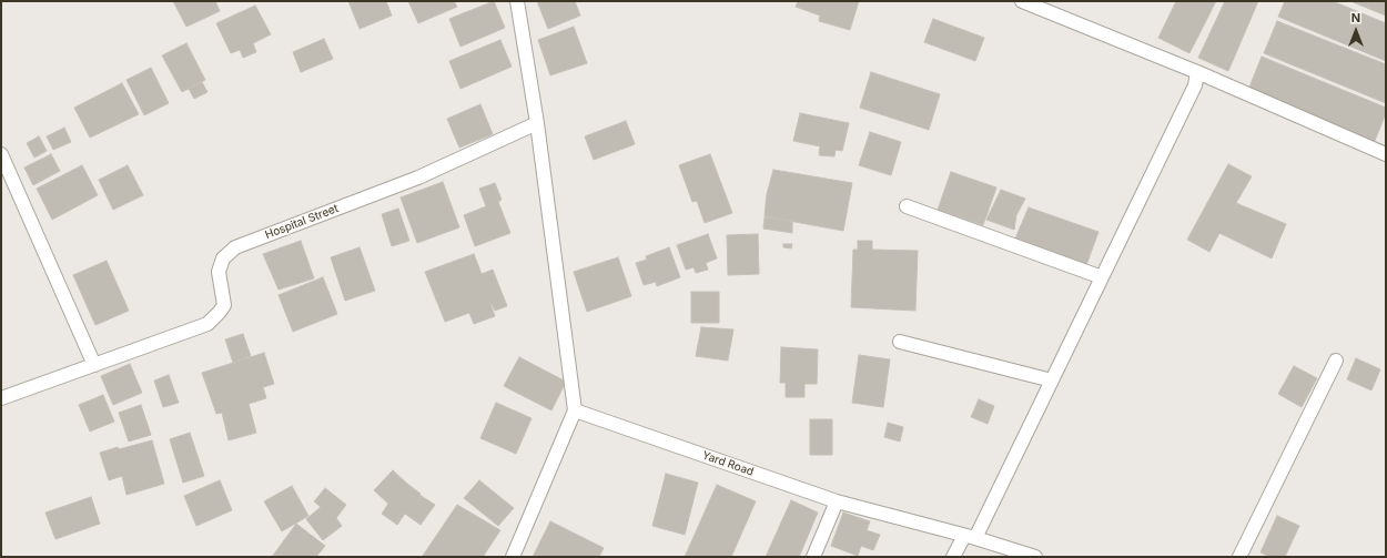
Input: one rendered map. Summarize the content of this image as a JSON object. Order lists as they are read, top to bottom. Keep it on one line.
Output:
{"streets":{"street":["Hospital Street","Yard Road"]},"north":"top"}
